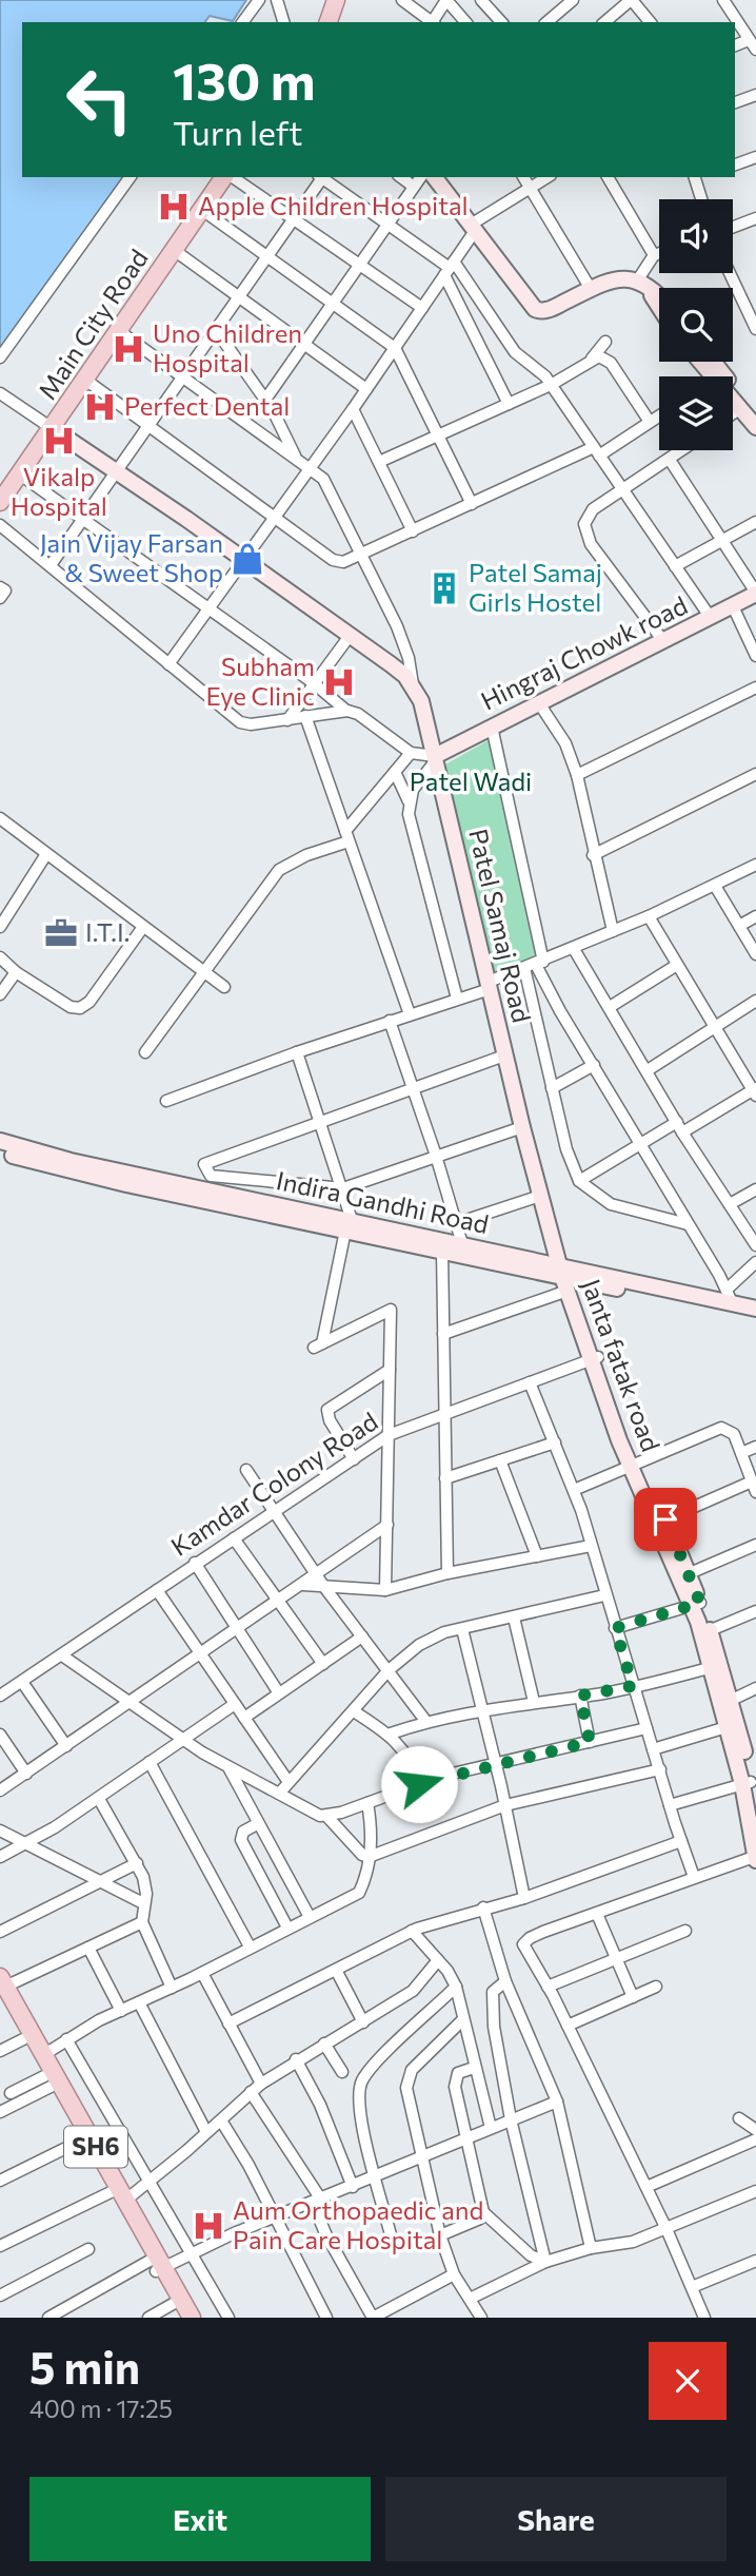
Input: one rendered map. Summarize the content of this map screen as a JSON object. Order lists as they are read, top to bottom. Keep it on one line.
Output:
{"streets":{"main road":["Main City Road","SH6"],"street":["Hingraj Chowk road","Patel Samaj Road","Indira Gandhi Road","Janta fatak road","Kamdar Colony Road"]},"crossings":[["Main City Road","Patel Samaj Road"],["Hingraj Chowk road","Patel Samaj Road"],["Patel Samaj Road","Indira Gandhi Road"],["Patel Samaj Road","Janta fatak road"],["Indira Gandhi Road","Janta fatak road"],["Janta fatak road","Kamdar Colony Road"]],"parks":["Patel Wadi"],"places":{"hospital":["Apple Children Hospital","Uno Children Hospital","Perfect Dental","Vikalp Hospital","Subham Eye Clinic","Aum Orthopaedic and Pain Care Hospital"],"shop":["Jain Vijay Farsan & Sweet Shop"],"building":["Patel Samaj Girls Hostel"],"office":["I.T.I."]},"page":{"turn":["130 m","Turn left"],"heading":["5 min","400 m · 17:25"],"buttons":["Exit","Share"]}}
